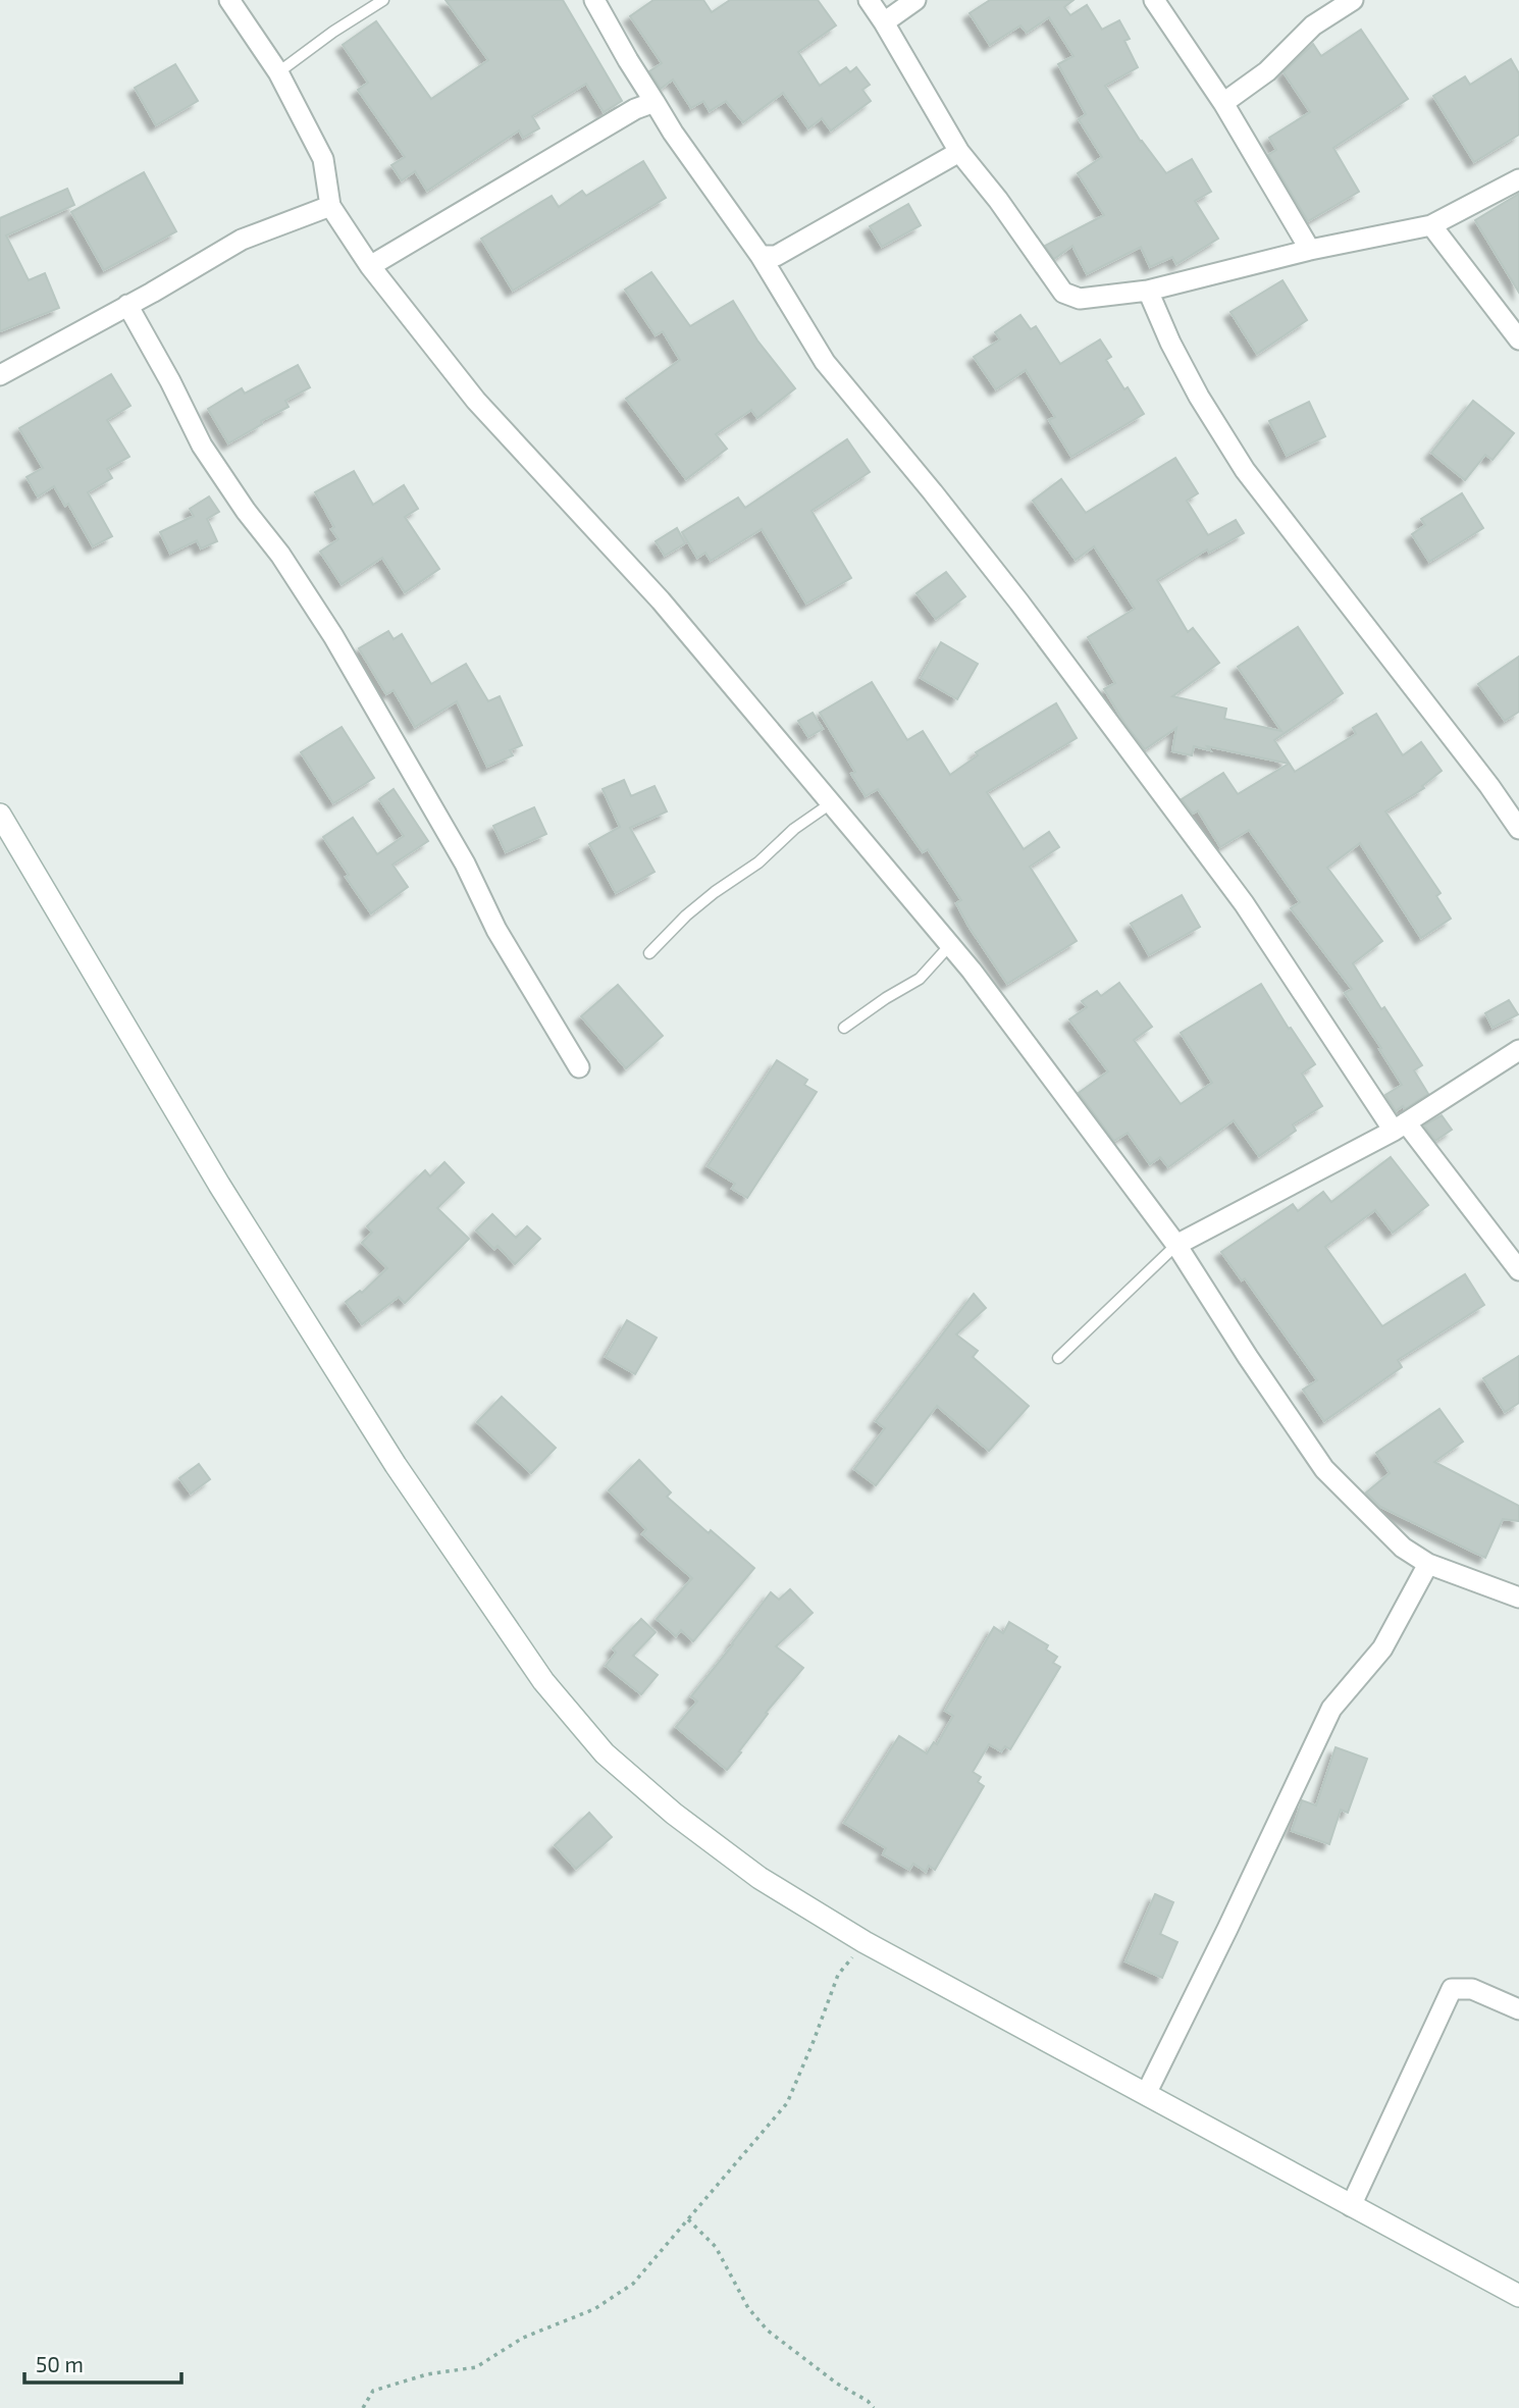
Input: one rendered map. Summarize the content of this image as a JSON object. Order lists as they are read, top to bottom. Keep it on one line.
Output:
{"scale_bar":"50 m"}
